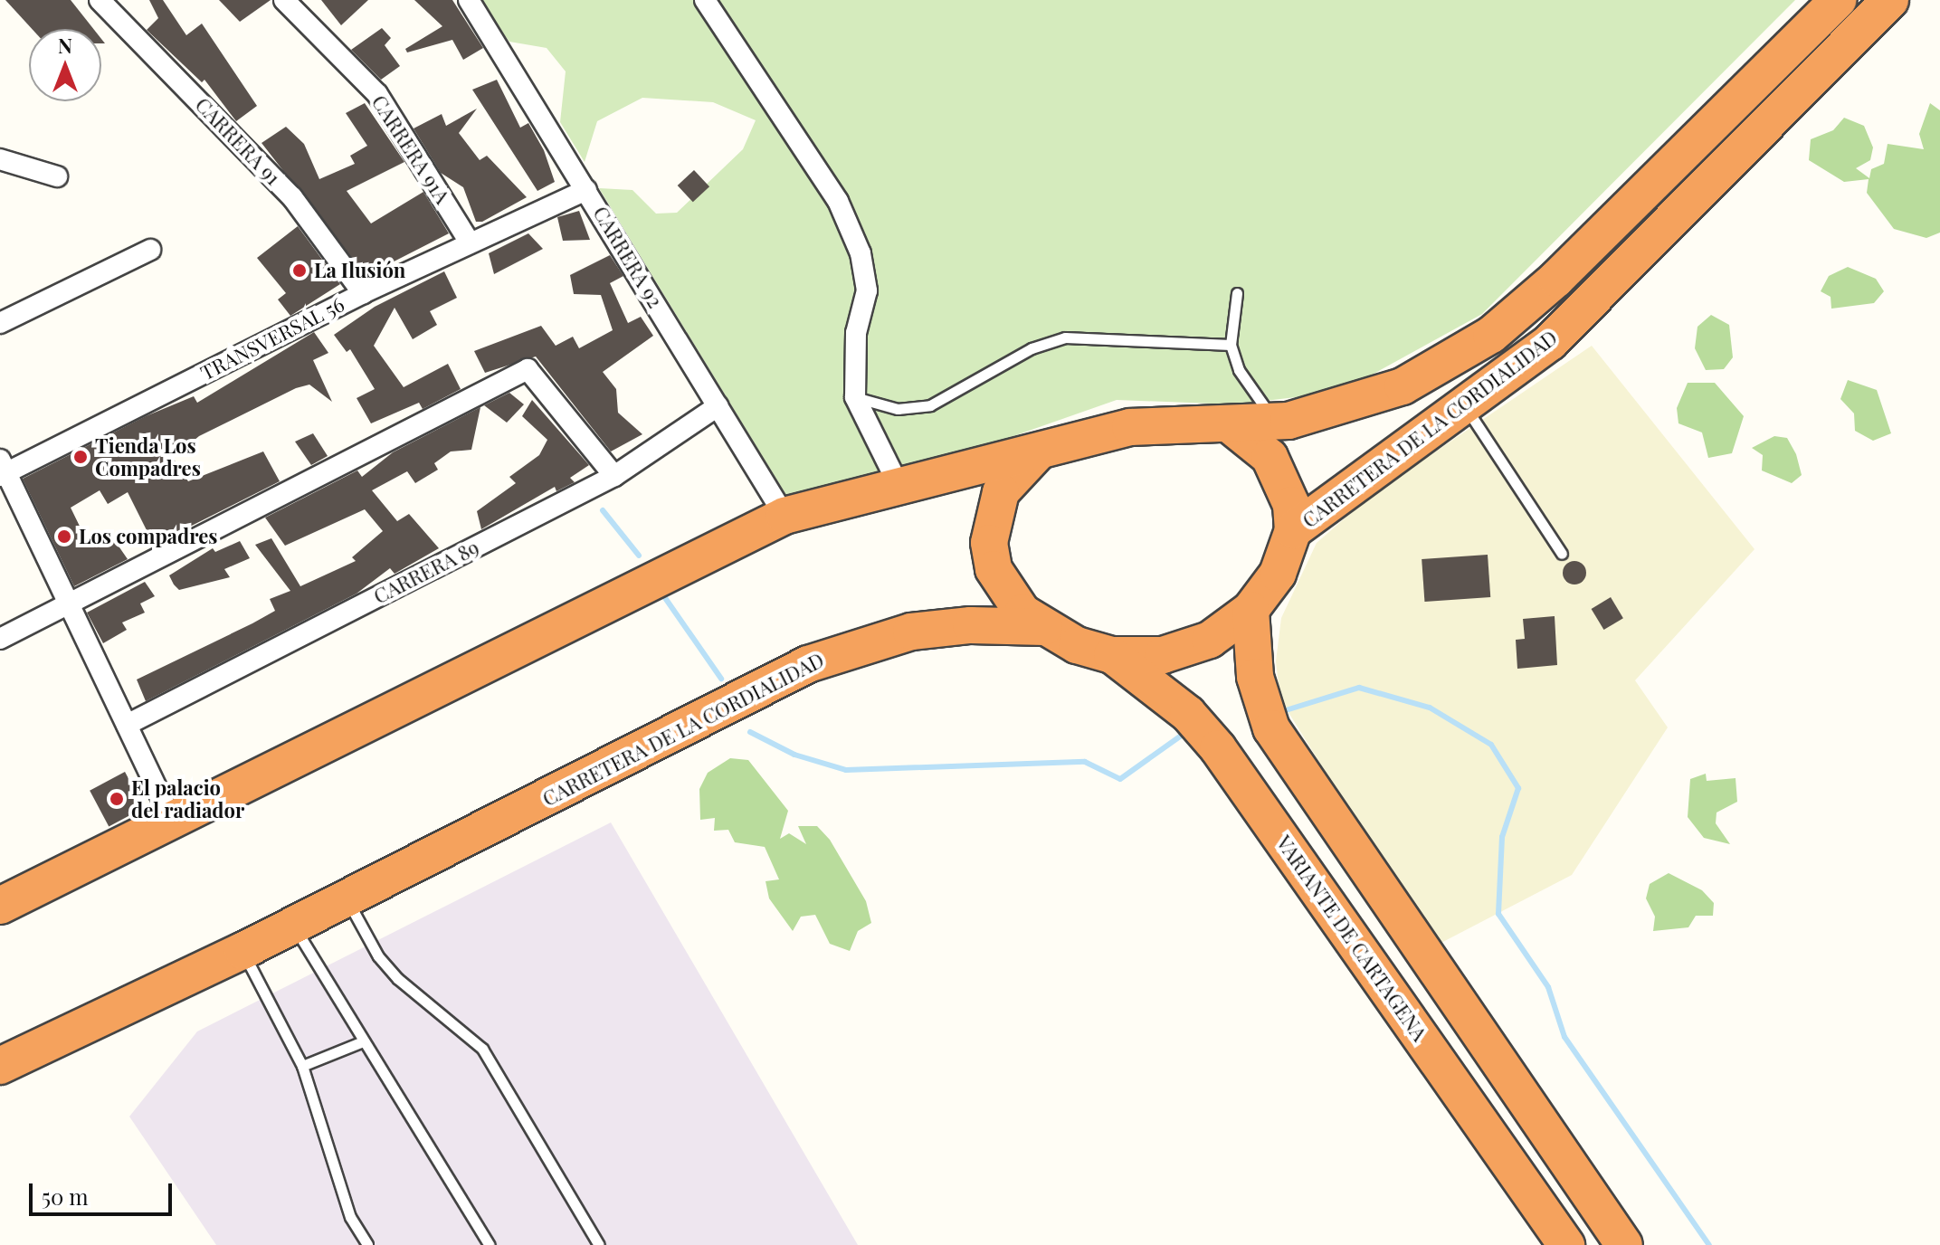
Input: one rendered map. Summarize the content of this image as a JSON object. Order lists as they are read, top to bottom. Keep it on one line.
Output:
{"streets":{"highway":["CARRETERA DE LA CORDIALIDAD","VARIANTE DE CARTAGENA"],"street":["CARRERA 91","CARRERA 91A","CARRERA 92","TRANSVERSAL 56","CARRERA 89"]},"crossings":[["CARRERA 91","TRANSVERSAL 56"],["CARRERA 91A","TRANSVERSAL 56"],["CARRERA 92","TRANSVERSAL 56"],["CARRERA 92","CARRETERA DE LA CORDIALIDAD"],["CARRERA 92","CARRERA 89"],["CARRETERA DE LA CORDIALIDAD","VARIANTE DE CARTAGENA"]],"places":["La Ilusión","Tienda Los Compadres","Los compadres","El palacio del radiador"],"scale_bar":"50 m","north":"top"}
